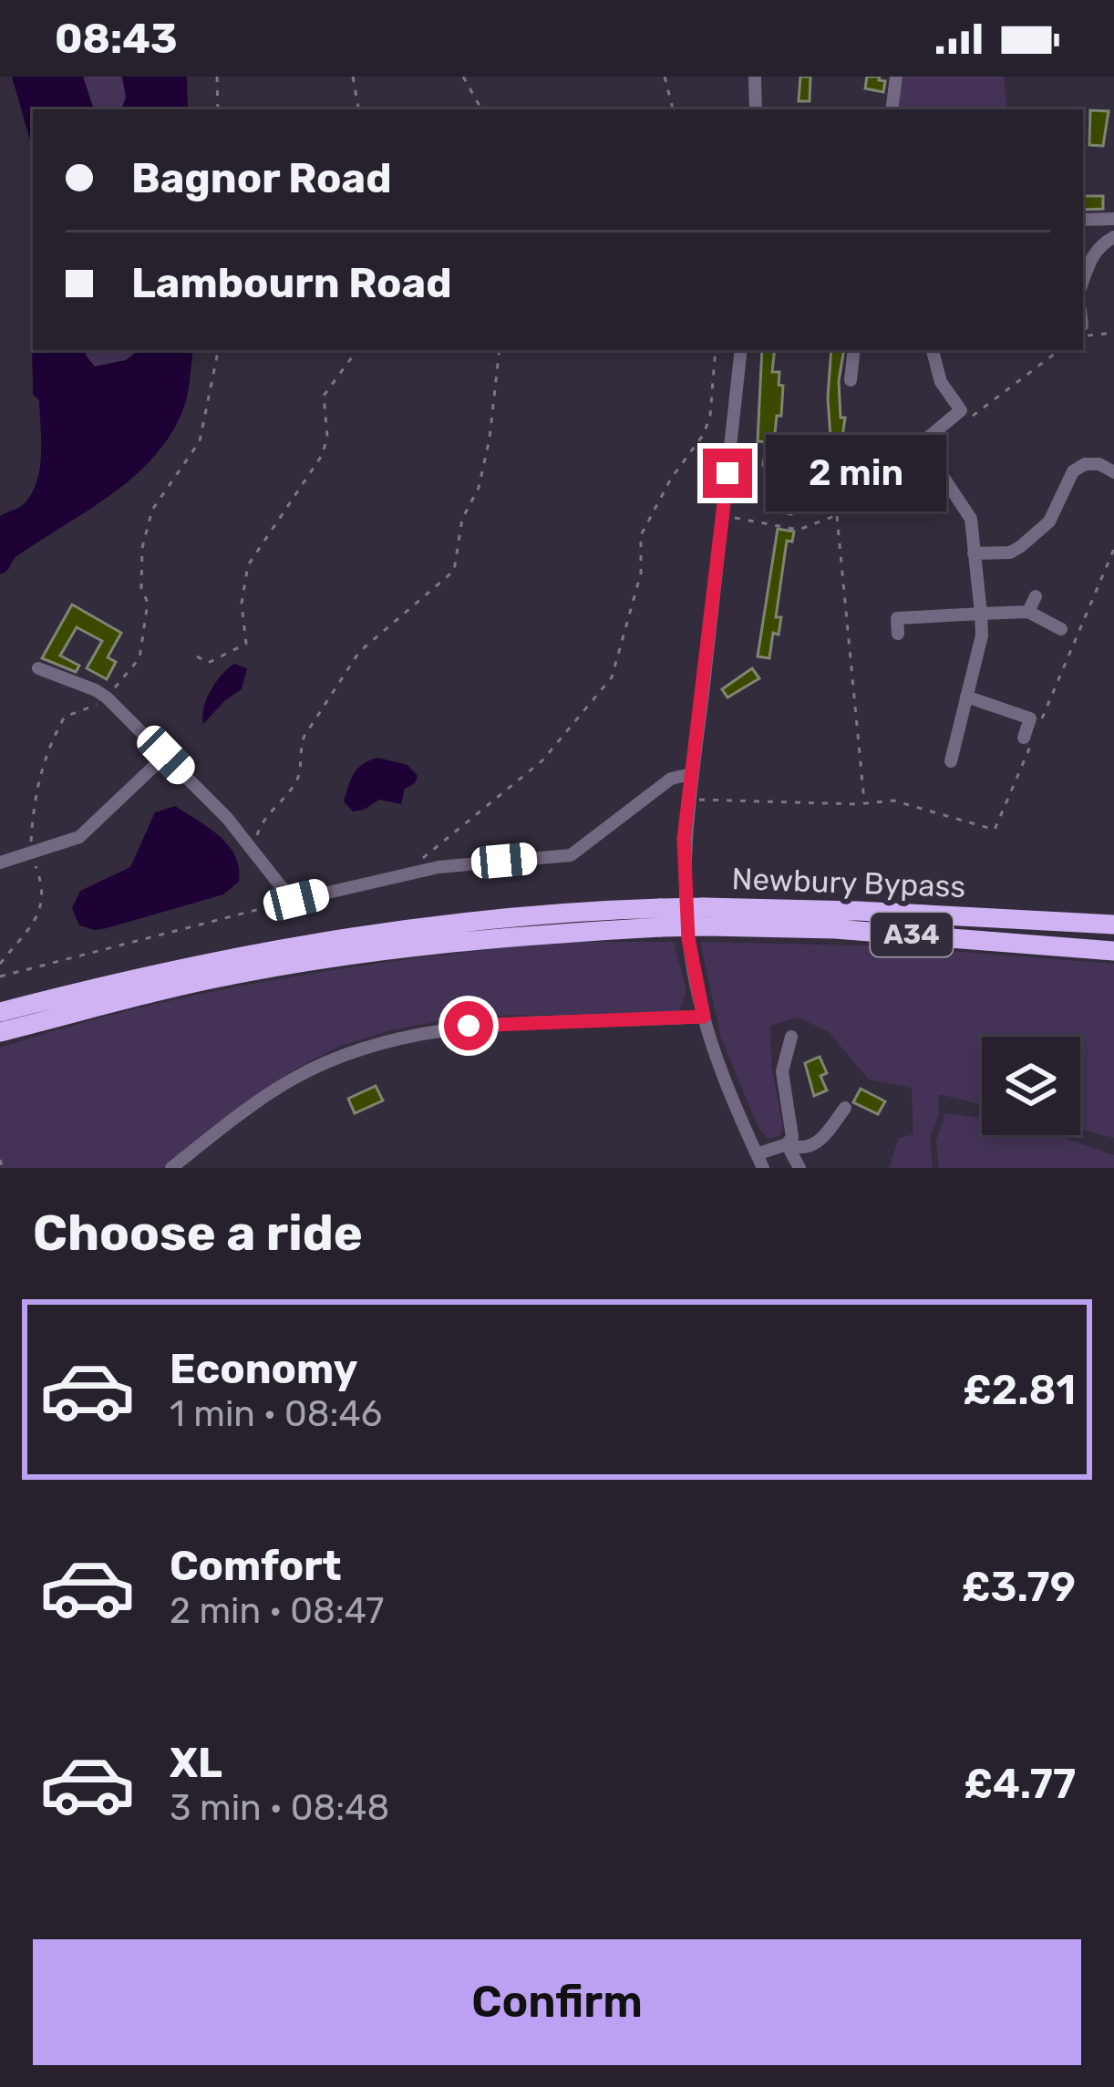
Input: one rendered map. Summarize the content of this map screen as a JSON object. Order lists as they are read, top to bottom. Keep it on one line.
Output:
{"streets":{"highway":["Newbury Bypass","A34"]},"page":{"status":"08:43","banner":["Bagnor Road","Lambourn Road"],"bubble":"2 min","heading":"Choose a ride","list":[{"name":"Economy","note":"1 min · 08:46","value":"£2.81"},{"name":"Comfort","note":"2 min · 08:47","value":"£3.79"},{"name":"XL","note":"3 min · 08:48","value":"£4.77"}],"buttons":"Confirm"}}
